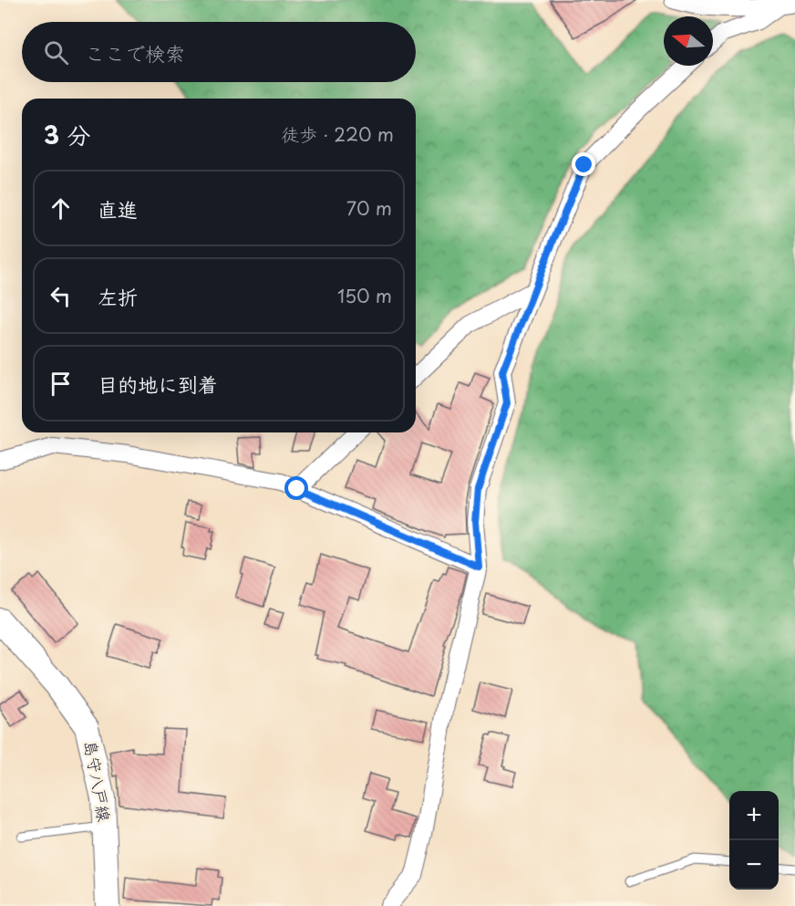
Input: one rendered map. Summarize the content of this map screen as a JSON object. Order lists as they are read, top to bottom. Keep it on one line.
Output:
{"streets":{"main road":["島守八戸線"]},"north":"left","page":{"search":"ここで検索","heading":["3 分","徒歩 · 220 m"],"list":[["直進","70 m"],["左折","150 m"],"目的地に到着"],"map_buttons":["+","−"]}}
